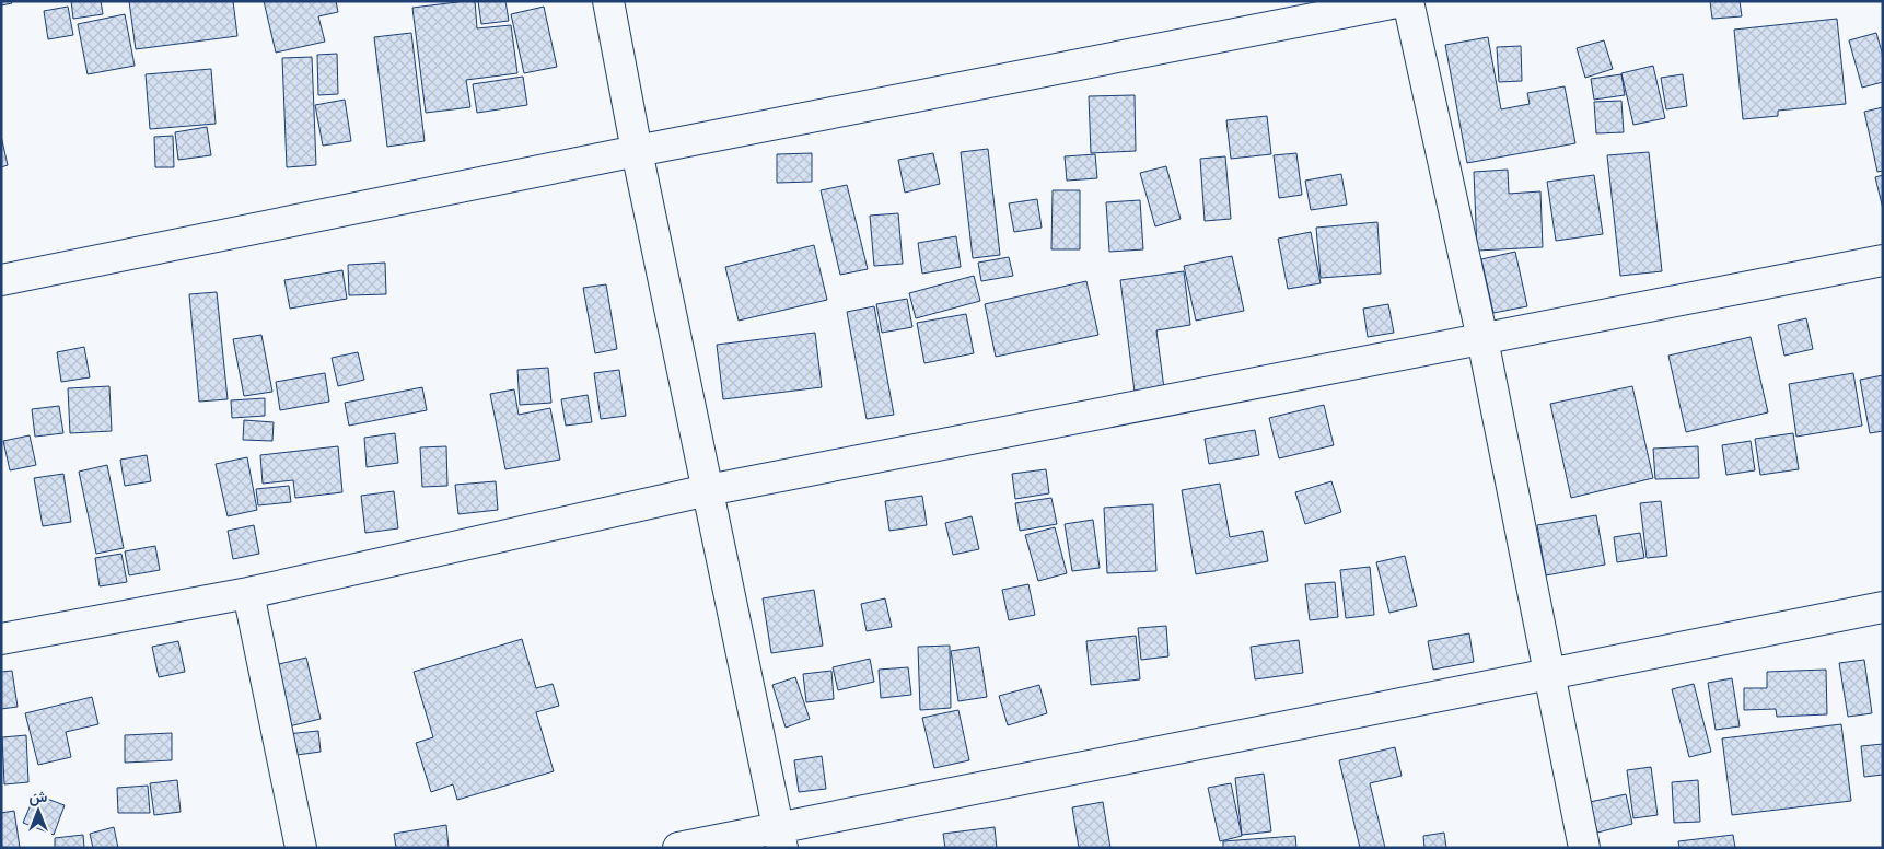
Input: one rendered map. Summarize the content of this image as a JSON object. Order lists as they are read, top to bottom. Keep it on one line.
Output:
{"north":"top"}
